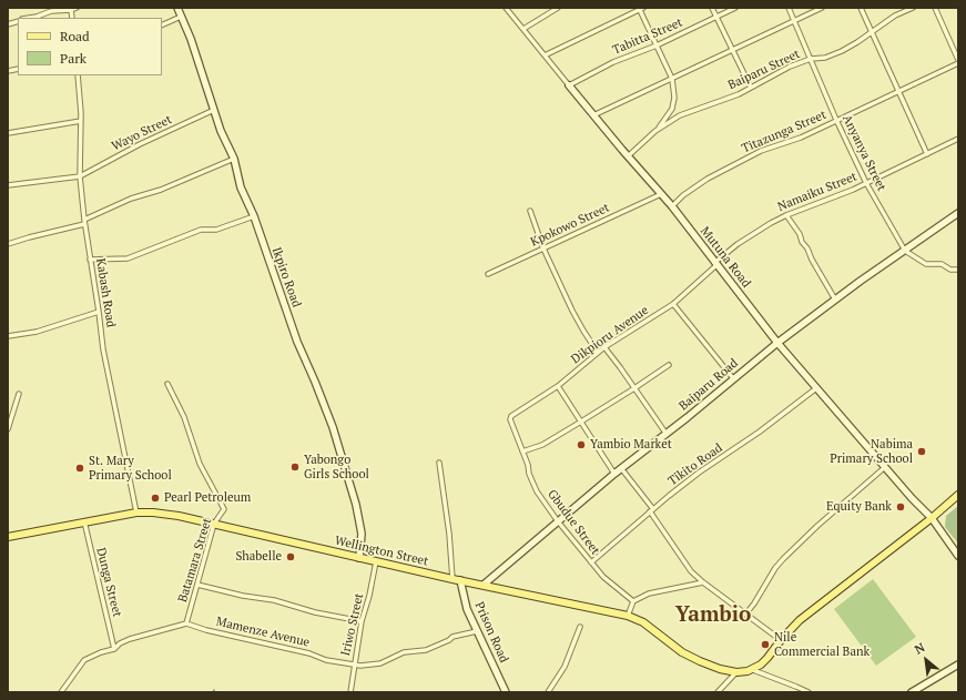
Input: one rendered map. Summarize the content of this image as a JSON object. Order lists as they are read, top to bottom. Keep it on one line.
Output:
{"streets":{"main road":["Wellington Street"],"street":["Tabitta Street","Baiparu Street","Titazunga Street","Wayo Street","Anyanya Street","Namaiku Street","Kpokowo Street","Mutuna Road","Ikpiro Road","Kabash Road","Dikpioru Avenue","Baiparu Road","Tikito Road","Gbudue Street","Batamara Street","Dunga Street","Iriwo Street","Mamenze Avenue","Prison Road"]},"crossings":[["Tabitta Street","Mutuna Road"],["Baiparu Street","Anyanya Street"],["Baiparu Street","Mutuna Road"],["Titazunga Street","Anyanya Street"],["Titazunga Street","Mutuna Road"],["Wayo Street","Ikpiro Road"],["Wayo Street","Kabash Road"],["Anyanya Street","Namaiku Street"],["Anyanya Street","Baiparu Road"],["Namaiku Street","Mutuna Road"],["Namaiku Street","Dikpioru Avenue"],["Kpokowo Street","Mutuna Road"],["Mutuna Road","Dikpioru Avenue"],["Mutuna Road","Baiparu Road"],["Mutuna Road","Tikito Road"],["Ikpiro Road","Wellington Street"],["Kabash Road","Wellington Street"],["Dikpioru Avenue","Gbudue Street"],["Baiparu Road","Gbudue Street"],["Baiparu Road","Wellington Street"],["Tikito Road","Gbudue Street"],["Wellington Street","Batamara Street"],["Wellington Street","Dunga Street"],["Wellington Street","Iriwo Street"],["Wellington Street","Prison Road"],["Batamara Street","Mamenze Avenue"],["Iriwo Street","Mamenze Avenue"],["Mamenze Avenue","Prison Road"]],"districts":["Yambio"],"places":["Yambio Market","Nabima Primary School","Yabongo Girls School","St. Mary Primary School","Pearl Petroleum","Equity Bank","Shabelle","Nile Commercial Bank"],"legend":["Road","Park"],"north":"top left"}
